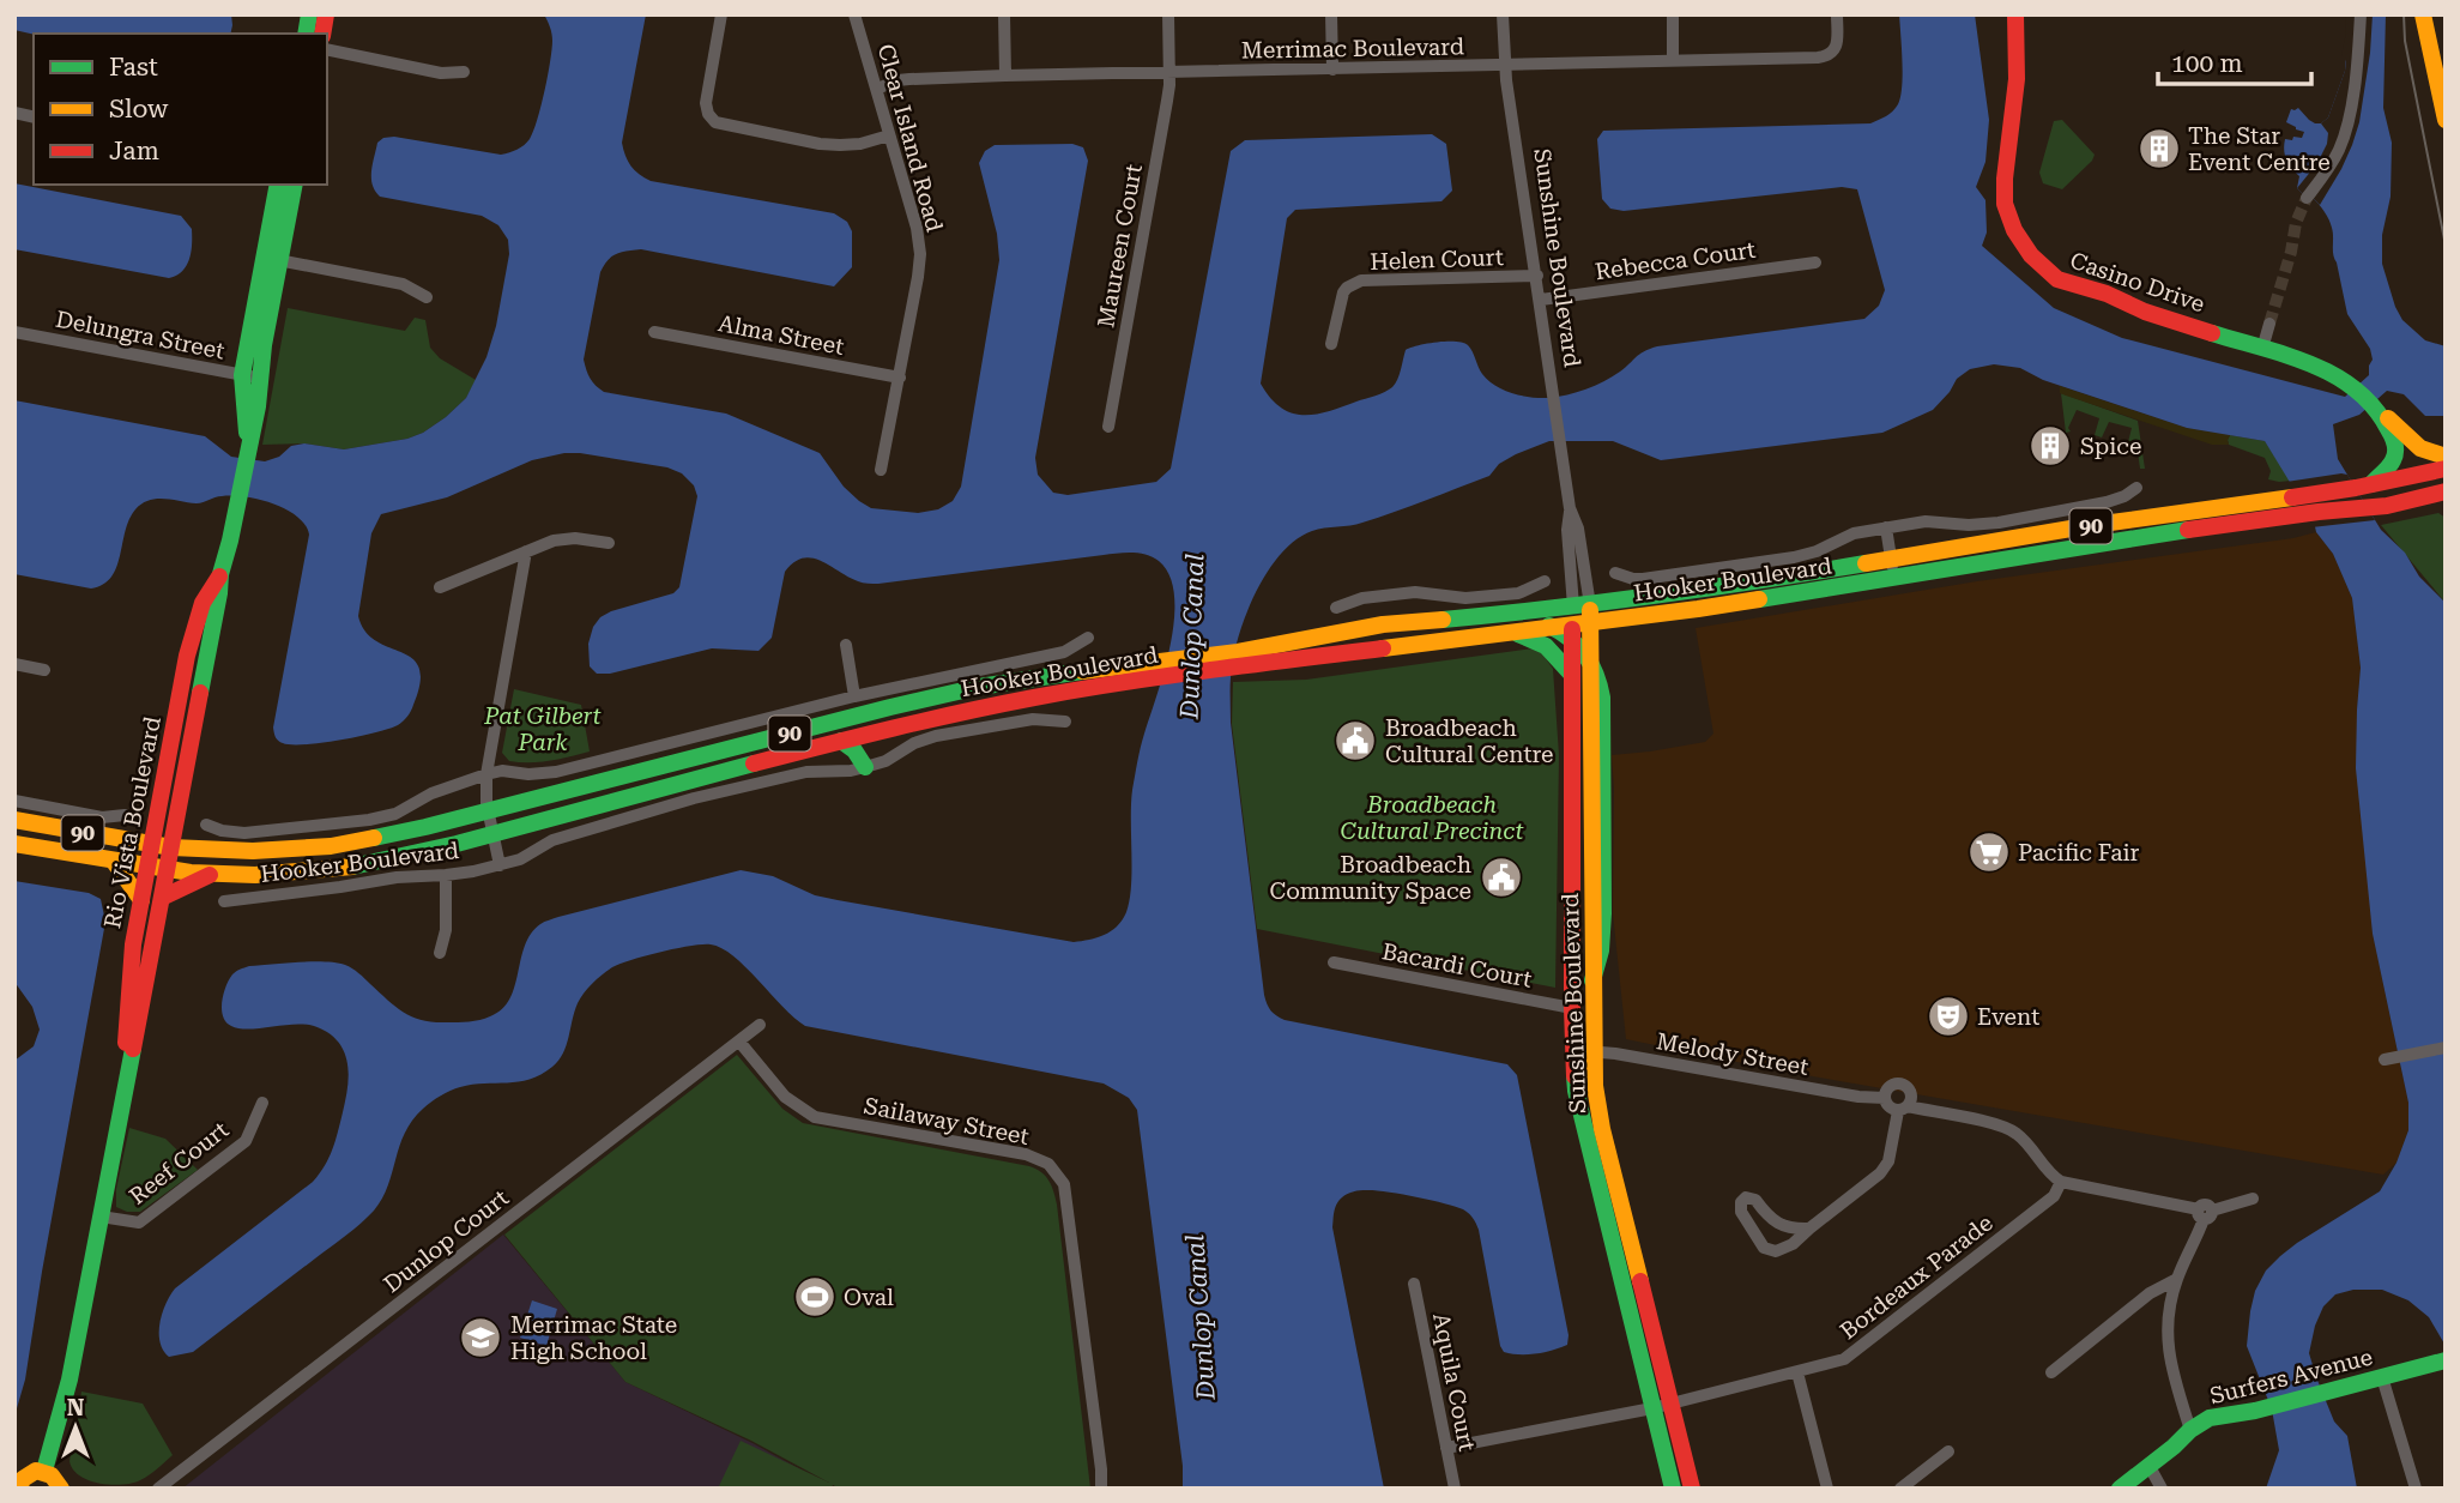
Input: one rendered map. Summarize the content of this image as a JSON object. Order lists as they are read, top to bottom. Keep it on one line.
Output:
{"streets":{"main road":["Sunshine Boulevard","Casino Drive","90","Hooker Boulevard","Rio Vista Boulevard","Surfers Avenue"],"street":["Merrimac Boulevard","Clear Island Road","Maureen Court","Helen Court","Rebecca Court","Delungra Street","Alma Street","Bacardi Court","Melody Street","Sailaway Street","Reef Court","Dunlop Court","Bordeaux Parade","Aquila Court"]},"crossings":[["Merrimac Boulevard","Clear Island Road"],["Merrimac Boulevard","Maureen Court"],["Merrimac Boulevard","Sunshine Boulevard"],["Clear Island Road","Alma Street"],["Sunshine Boulevard","Helen Court"],["Sunshine Boulevard","Rebecca Court"],["Sunshine Boulevard","Hooker Boulevard"],["Sunshine Boulevard","Bacardi Court"],["Sunshine Boulevard","Melody Street"],["Sunshine Boulevard","Bordeaux Parade"],["Casino Drive","Hooker Boulevard"],["Delungra Street","Rio Vista Boulevard"],["Hooker Boulevard","Rio Vista Boulevard"],["Rio Vista Boulevard","Reef Court"],["Sailaway Street","Dunlop Court"],["Bordeaux Parade","Aquila Court"]],"water":["Dunlop Canal"],"parks":["Pat Gilbert Park","Broadbeach Cultural Precinct"],"places":{"building":["The Star Event Centre","Spice"],"public building":["Broadbeach Cultural Centre","Broadbeach Community Space"],"supermarket":["Pacific Fair"],"theatre":["Event"],"sports":["Oval"],"school or university":["Merrimac State High School"]},"legend":["Fast","Slow","Jam"],"scale_bar":"100 m","north":"top"}
